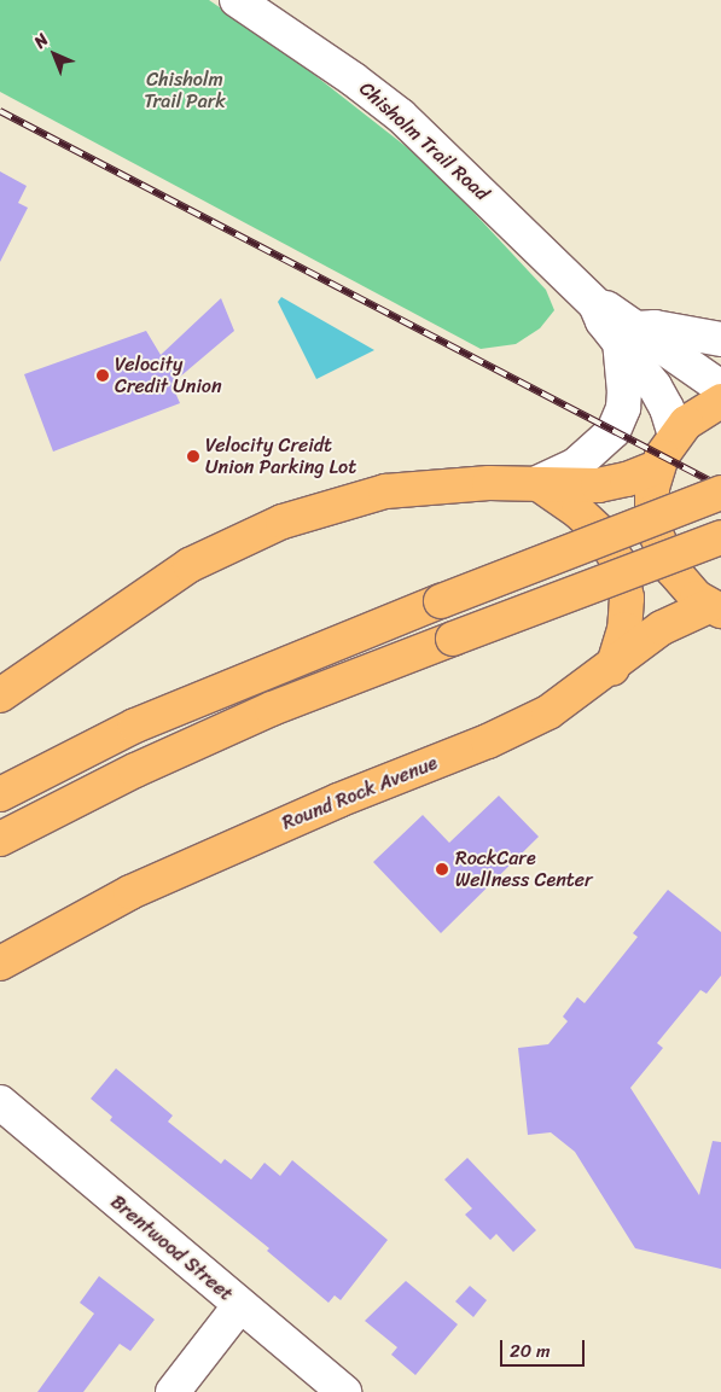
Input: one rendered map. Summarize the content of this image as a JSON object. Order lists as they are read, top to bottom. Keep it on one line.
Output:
{"streets":{"main road":["Round Rock Avenue"],"street":["Chisholm Trail Road","Brentwood Street"]},"parks":["Chisholm Trail Park"],"places":["Velocity Credit Union","Velocity Creidt Union Parking Lot","RockCare Wellness Center"],"scale_bar":"20 m","north":"top left"}
